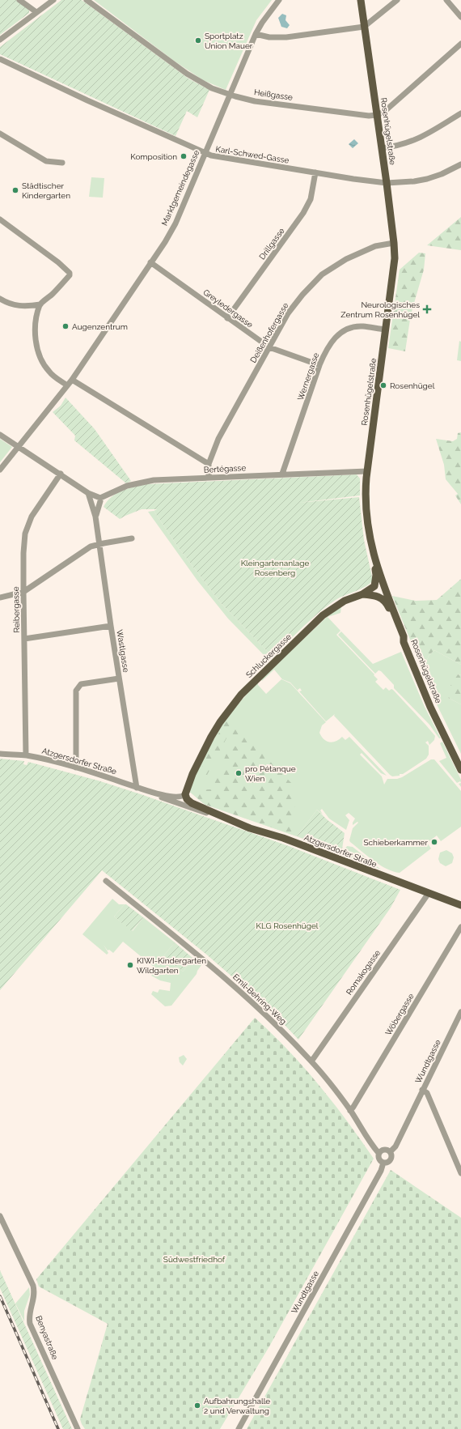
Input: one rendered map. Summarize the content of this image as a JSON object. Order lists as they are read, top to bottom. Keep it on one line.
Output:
{"streets":{"main road":["Rosenhügelstraße","Schluckergasse","Atzgersdorfer Straße"],"street":["Heißgasse","Karl-Schwed-Gasse","Marktgemeindegasse","Drillgasse","Greyledergasse","Deißenhofergasse","Wernergasse","Bertégasse","Reibergasse","Wastlgasse","Romakogasse","Emil-Behring-Weg","Wöbergasse","Wundtgasse","Benyastraße"]},"crossings":[["Heißgasse","Rosenhügelstraße"],["Heißgasse","Marktgemeindegasse"],["Rosenhügelstraße","Karl-Schwed-Gasse"],["Rosenhügelstraße","Deißenhofergasse"],["Rosenhügelstraße","Wernergasse"],["Rosenhügelstraße","Bertégasse"],["Rosenhügelstraße","Schluckergasse"],["Karl-Schwed-Gasse","Marktgemeindegasse"],["Karl-Schwed-Gasse","Drillgasse"],["Marktgemeindegasse","Greyledergasse"],["Drillgasse","Greyledergasse"],["Greyledergasse","Deißenhofergasse"],["Greyledergasse","Wernergasse"],["Deißenhofergasse","Bertégasse"],["Wernergasse","Bertégasse"],["Bertégasse","Wastlgasse"],["Reibergasse","Atzgersdorfer Straße"],["Wastlgasse","Atzgersdorfer Straße"],["Schluckergasse","Atzgersdorfer Straße"],["Atzgersdorfer Straße","Romakogasse"],["Romakogasse","Emil-Behring-Weg"],["Emil-Behring-Weg","Wöbergasse"],["Emil-Behring-Weg","Wundtgasse"]],"parks":["Kleingartenanlage Rosenberg","KLG Rosenhügel","Südwestfriedhof"],"places":{"other":["Sportplatz Union Mauer","Komposition","Städtischer Kindergarten","Augenzentrum","Rosenhügel","pro Pétanque Wien","Schieberkammer","KIWI-Kindergarten Wildgarten","Aufbahrungshalle 2 und Verwaltung"],"health":["Neurologisches Zentrum Rosenhügel"]}}
